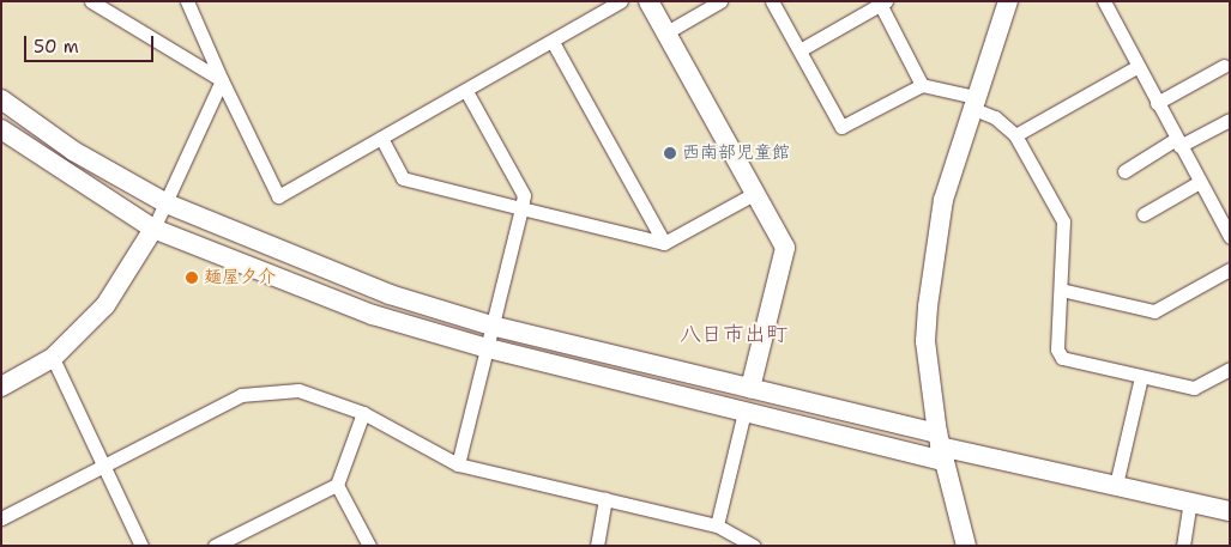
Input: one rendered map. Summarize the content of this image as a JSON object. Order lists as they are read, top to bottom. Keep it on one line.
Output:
{"districts":["八日市出町"],"places":["西南部児童館","麺屋夕介"],"scale_bar":"50 m"}
